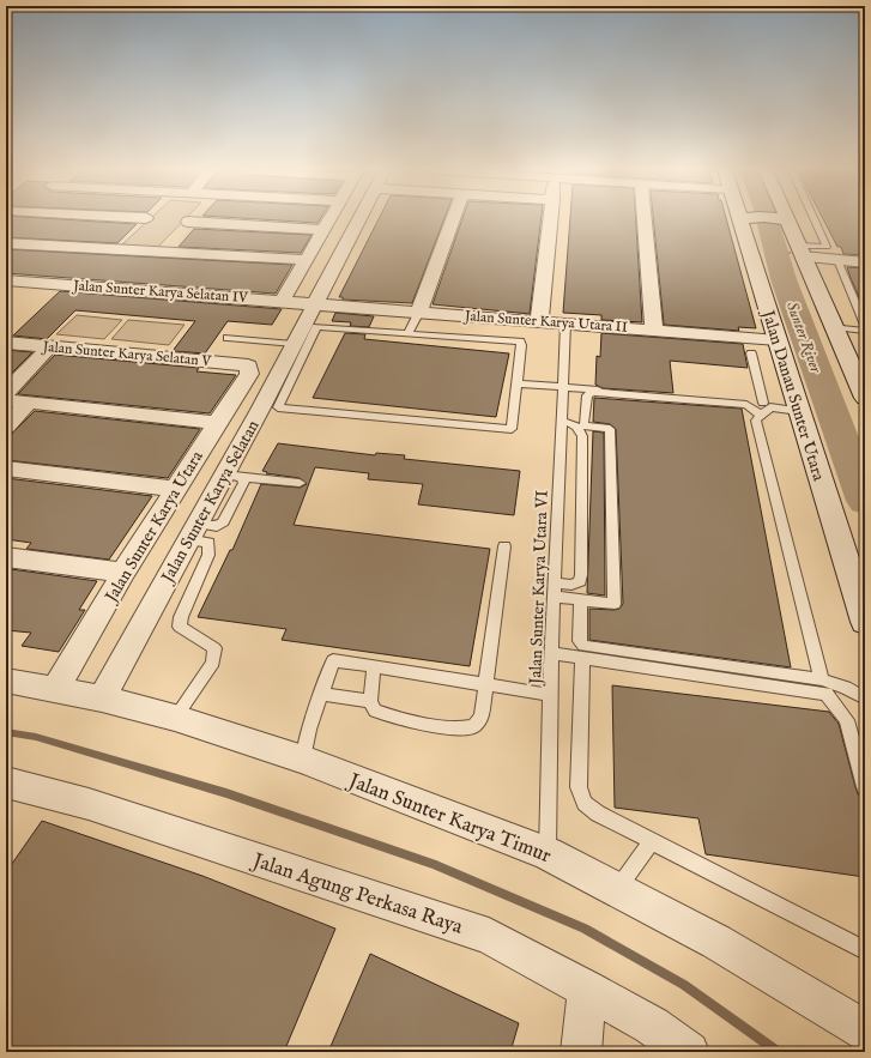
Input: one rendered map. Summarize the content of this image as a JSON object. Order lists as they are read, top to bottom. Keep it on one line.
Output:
{"streets":{"main road":["Jalan Danau Sunter Utara"],"street":["Jalan Sunter Karya Selatan IV","Jalan Sunter Karya Utara II","Jalan Sunter Karya Selatan V","Jalan Sunter Karya Selatan","Jalan Sunter Karya Utara","Jalan Sunter Karya Timur","Jalan Agung Perkasa Raya"],"lane":["Jalan Sunter Karya Utara VI"]},"crossings":[["Jalan Sunter Karya Selatan IV","Jalan Sunter Karya Utara II"],["Jalan Sunter Karya Selatan IV","Jalan Sunter Karya Selatan"],["Jalan Sunter Karya Utara II","Jalan Danau Sunter Utara"],["Jalan Sunter Karya Utara II","Jalan Sunter Karya Selatan"],["Jalan Sunter Karya Utara II","Jalan Sunter Karya Utara VI"],["Jalan Sunter Karya Selatan V","Jalan Sunter Karya Utara"],["Jalan Sunter Karya Selatan","Jalan Sunter Karya Timur"],["Jalan Sunter Karya Utara","Jalan Sunter Karya Timur"],["Jalan Sunter Karya Utara VI","Jalan Sunter Karya Timur"]],"water":["Sunter River"]}
